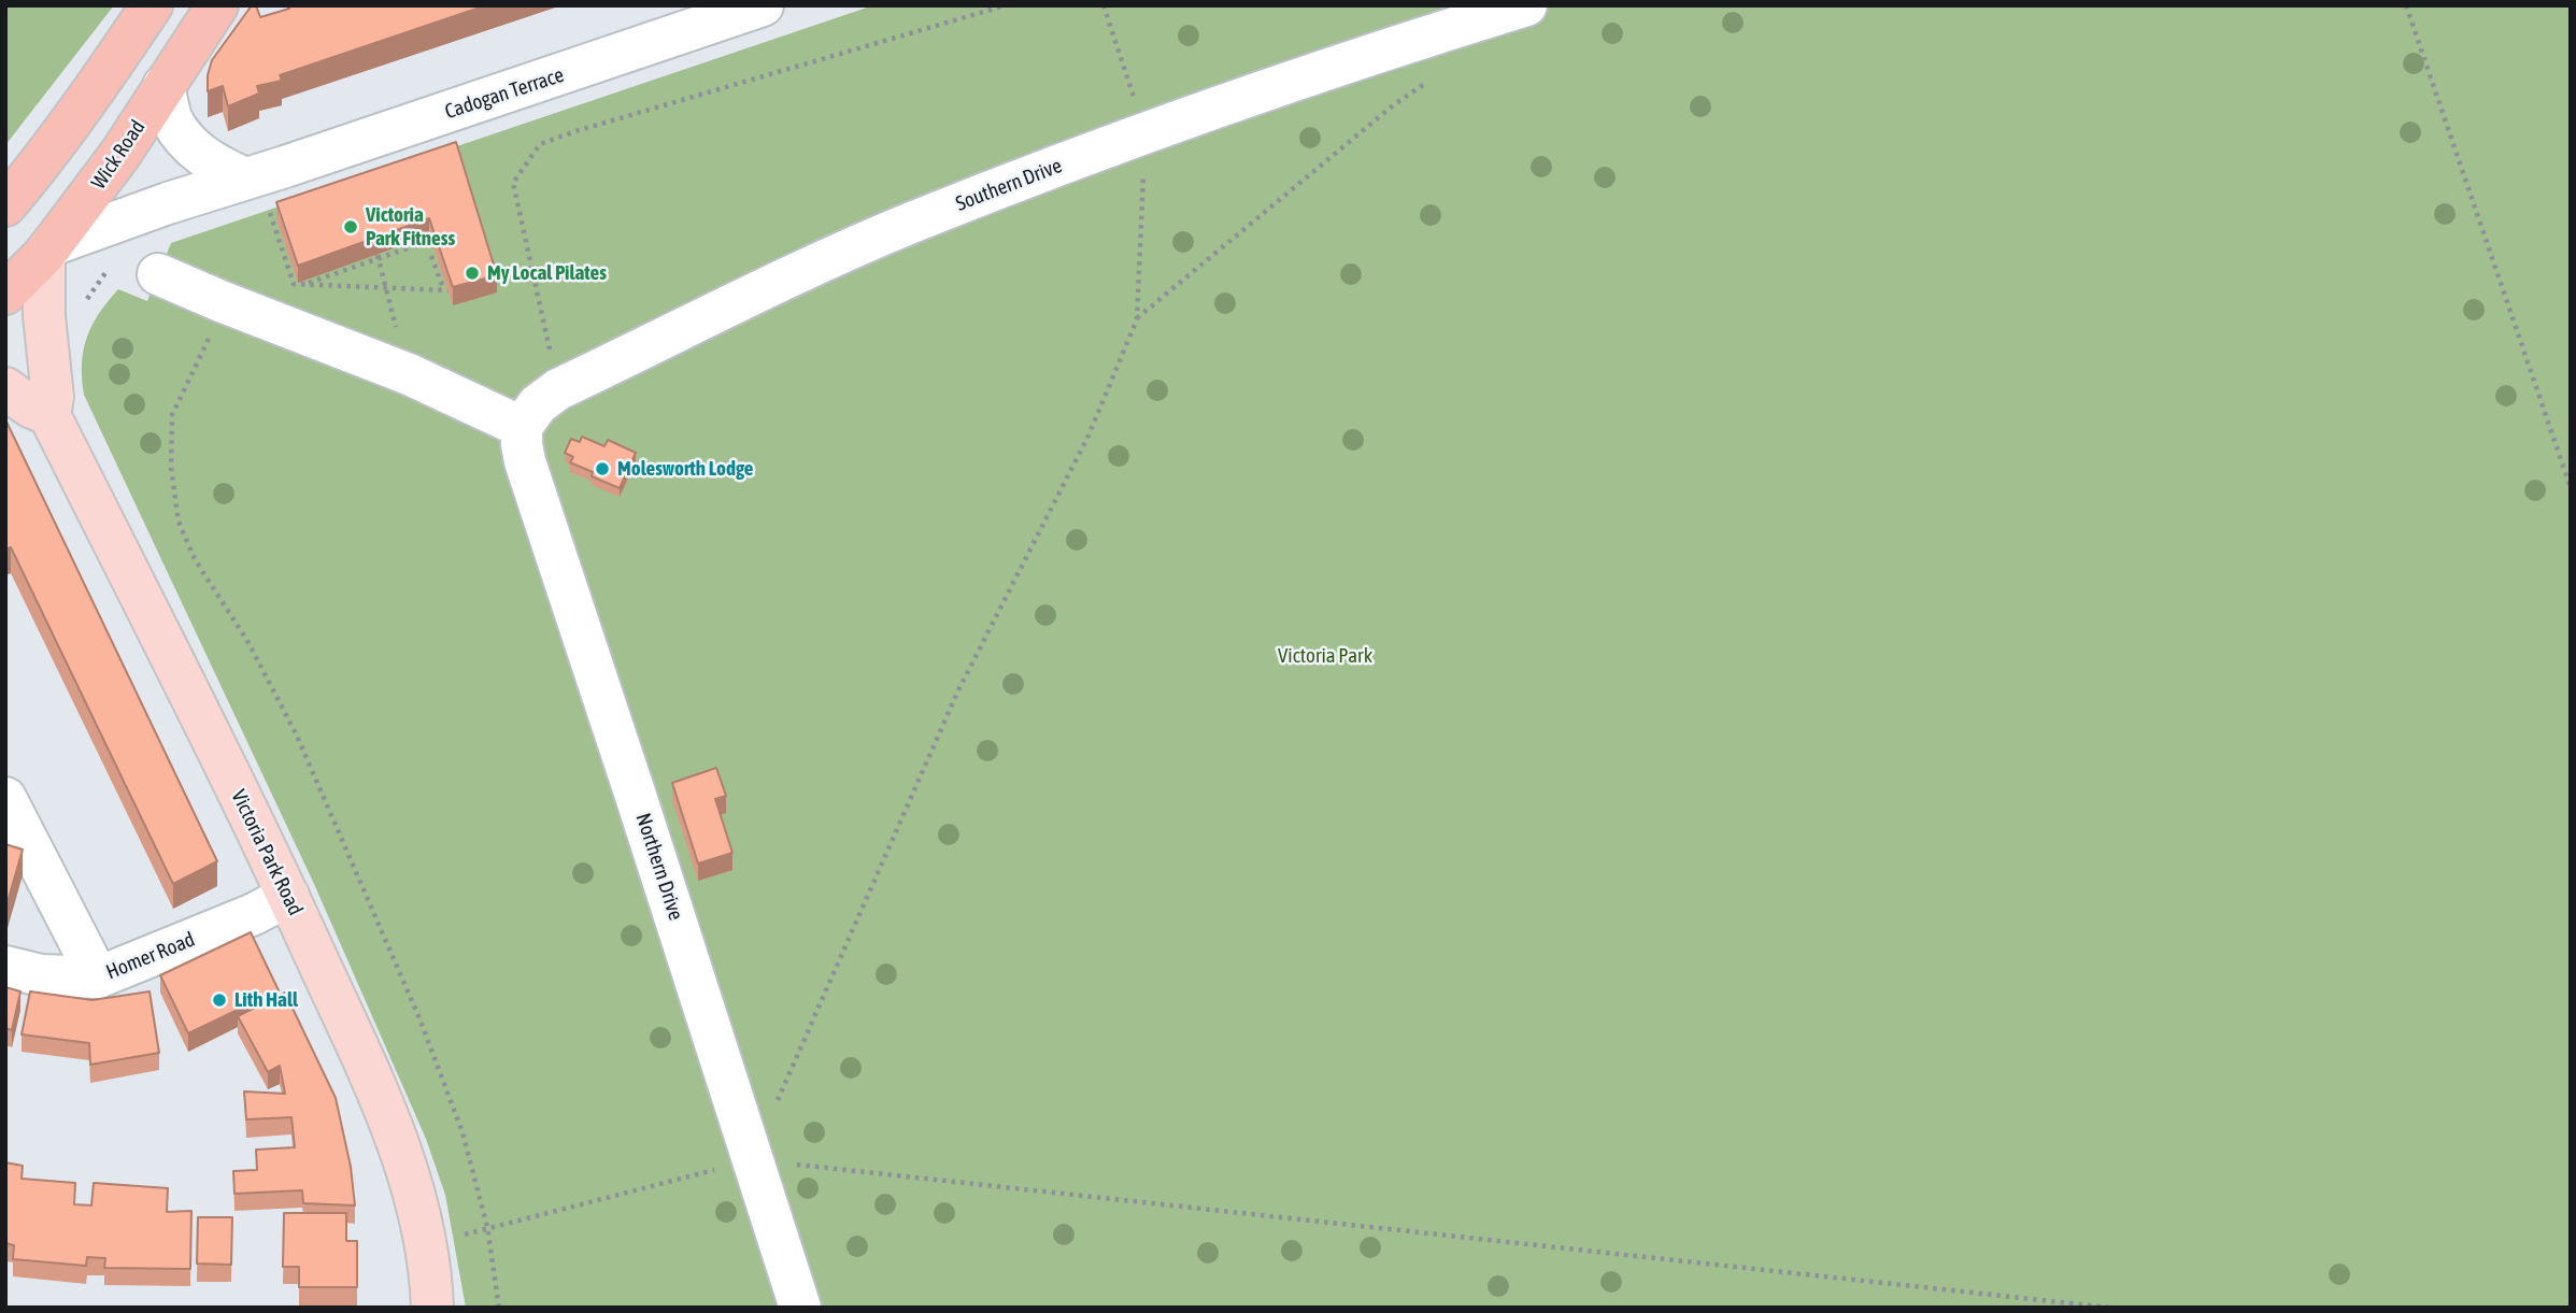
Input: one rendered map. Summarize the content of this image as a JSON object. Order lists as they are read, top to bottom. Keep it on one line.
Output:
{"streets":{"highway":["Wick Road"],"main road":["Victoria Park Road"],"street":["Cadogan Terrace","Southern Drive","Northern Drive","Homer Road"]},"crossings":[["Cadogan Terrace","Wick Road"],["Cadogan Terrace","Victoria Park Road"],["Wick Road","Victoria Park Road"],["Southern Drive","Northern Drive"],["Victoria Park Road","Homer Road"]],"parks":["Victoria Park"],"places":["Victoria Park Fitness","My Local Pilates","Molesworth Lodge","Lith Hall"]}
